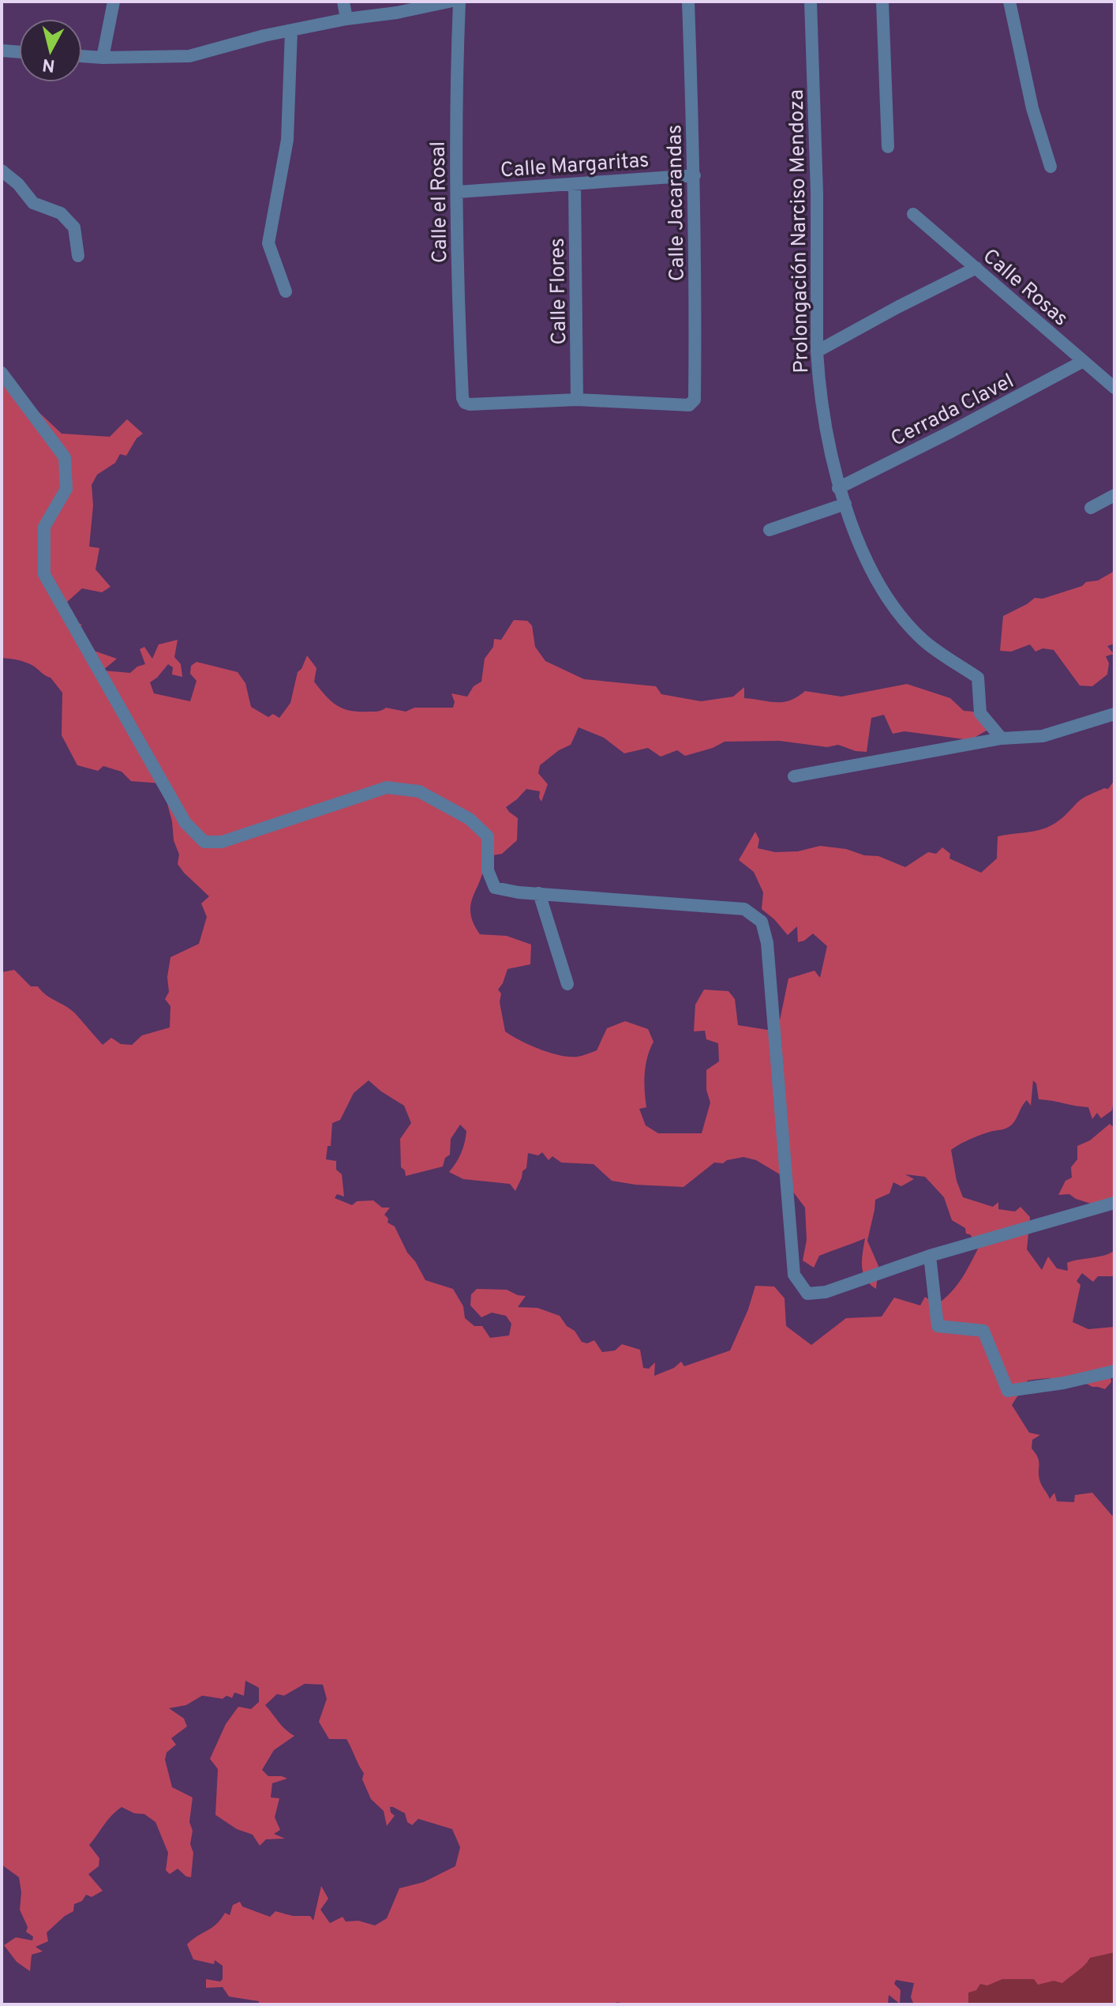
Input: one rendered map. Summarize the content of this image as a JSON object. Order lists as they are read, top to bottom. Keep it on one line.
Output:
{"streets":{"street":["Calle Margaritas","Calle el Rosal","Calle Jacarandas","Prolongación Narciso Mendoza","Calle Rosas","Calle Flores","Cerrada Clavel"]},"crossings":[["Calle Margaritas","Calle el Rosal"],["Calle Margaritas","Calle Jacarandas"],["Calle Margaritas","Calle Flores"],["Calle el Rosal","Calle Jacarandas"],["Calle el Rosal","Calle Flores"],["Calle Jacarandas","Calle Flores"],["Prolongación Narciso Mendoza","Cerrada Clavel"],["Calle Rosas","Cerrada Clavel"]],"north":"bottom"}
